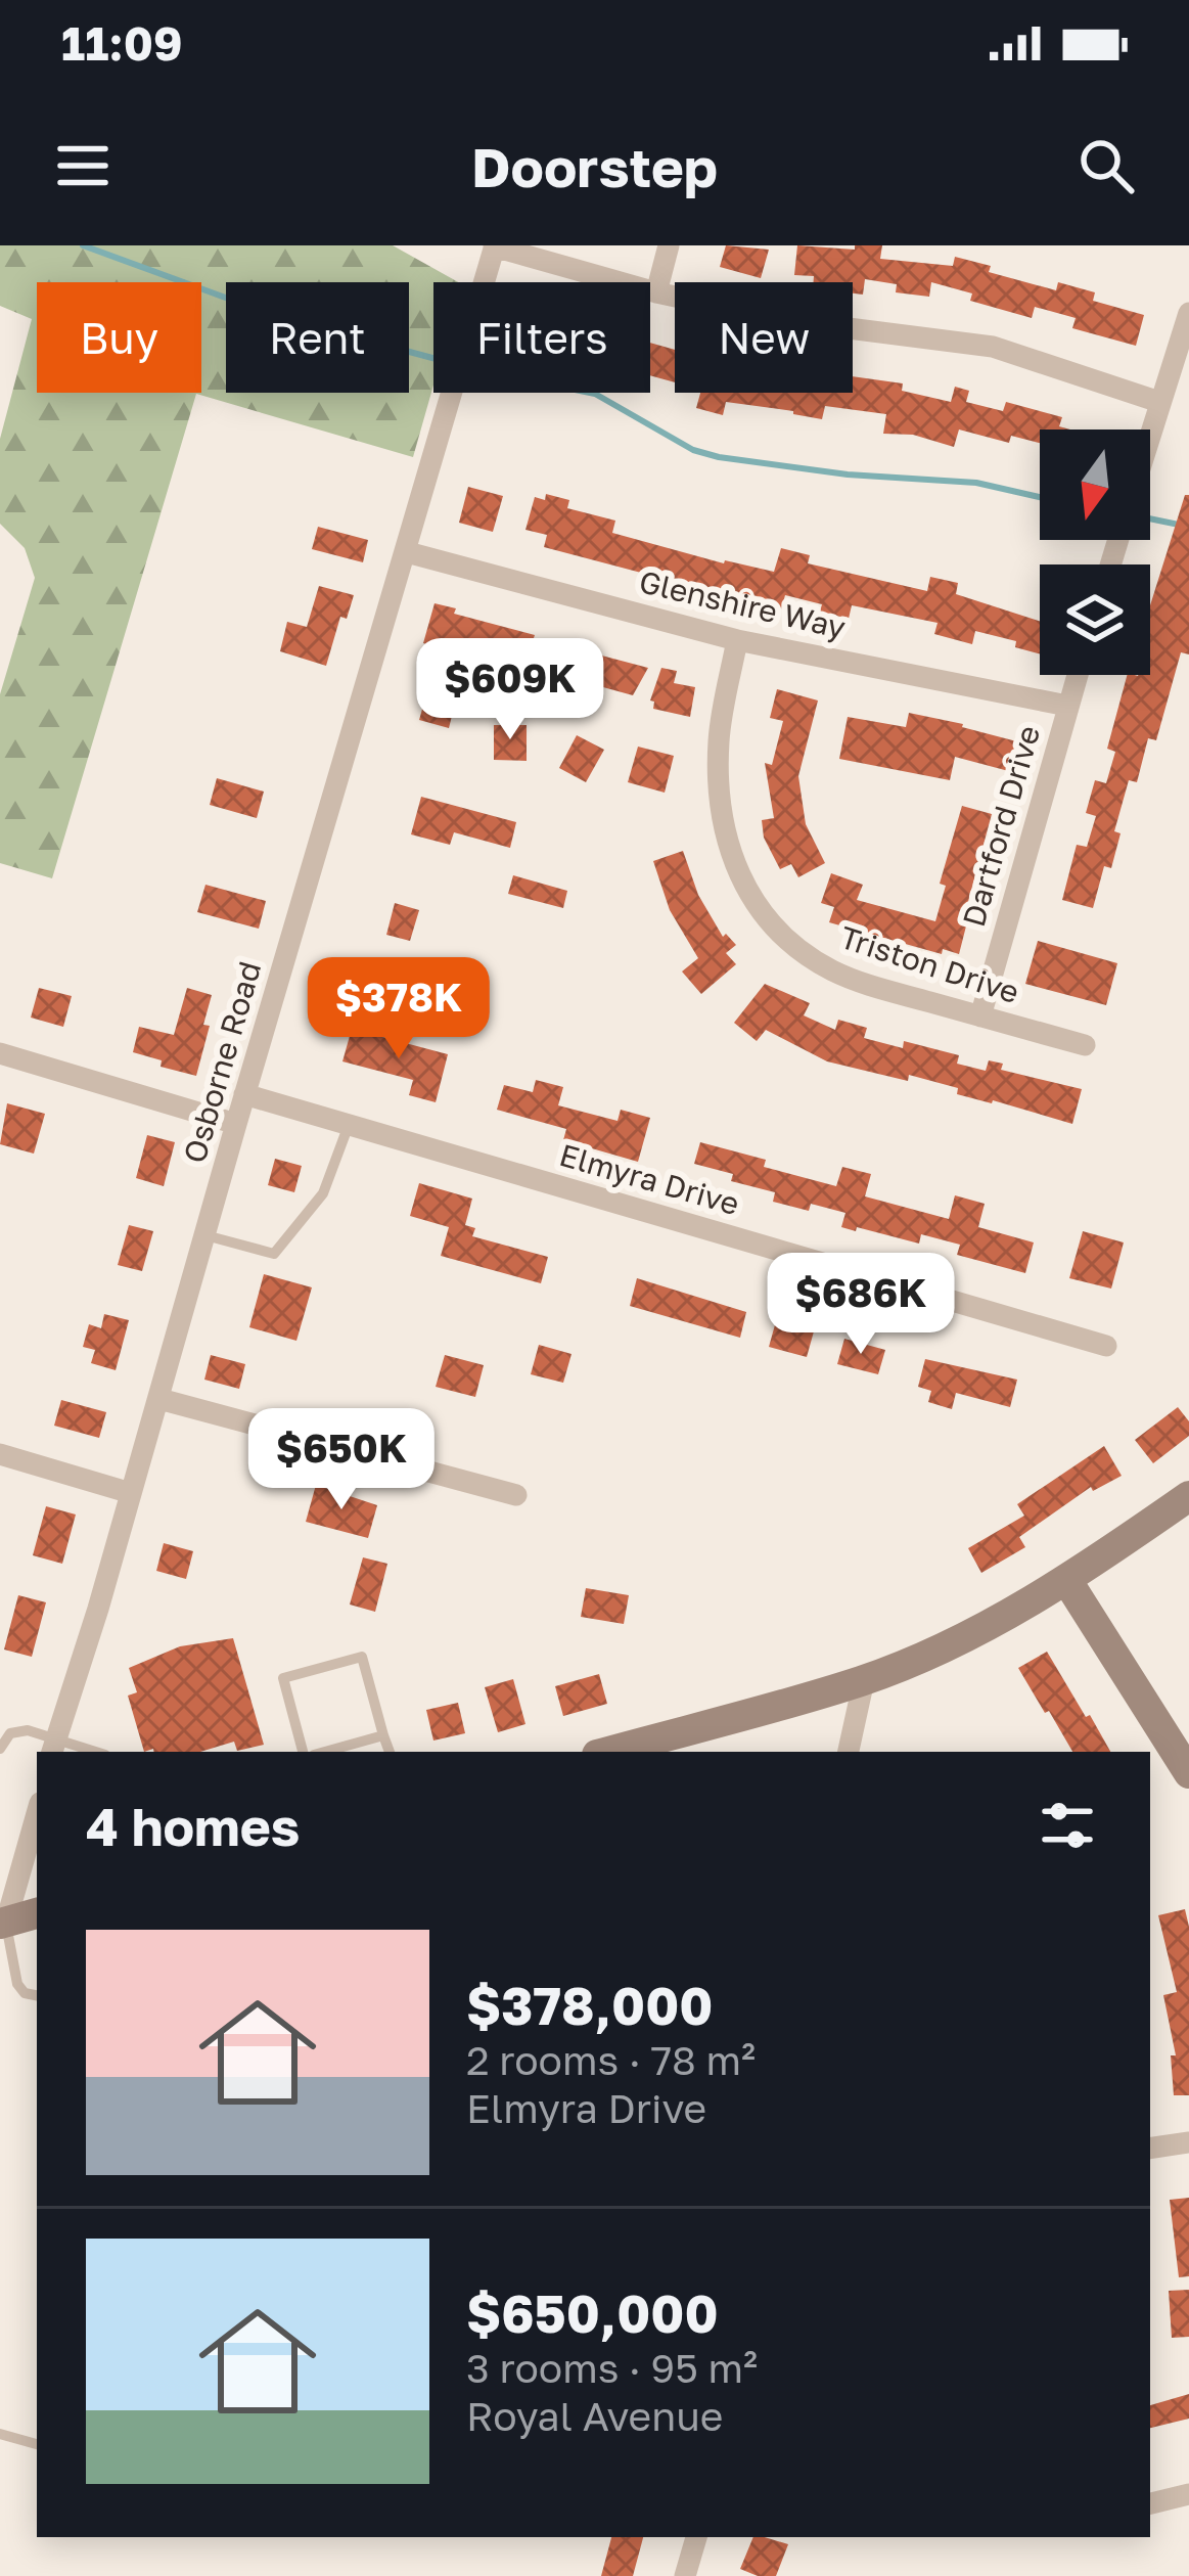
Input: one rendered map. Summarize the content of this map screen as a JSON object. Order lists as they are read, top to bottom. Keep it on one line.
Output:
{"streets":{"street":["Glenshire Way","Dartford Drive","Triston Drive","Osborne Road","Elmyra Drive"]},"crossings":[["Glenshire Way","Dartford Drive"],["Glenshire Way","Triston Drive"],["Glenshire Way","Osborne Road"],["Dartford Drive","Triston Drive"],["Osborne Road","Elmyra Drive"]],"north":"bottom","page":{"status":"11:09","header":"Doorstep","chip":["Buy","Rent","Filters","New"],"price":["$609K","$378K","$686K","$650K"],"heading":"4 homes","list":[{"name":"$378,000","note":"2 rooms · 78 m² · Elmyra Drive"},{"name":"$650,000","note":"3 rooms · 95 m² · Royal Avenue"}]}}
